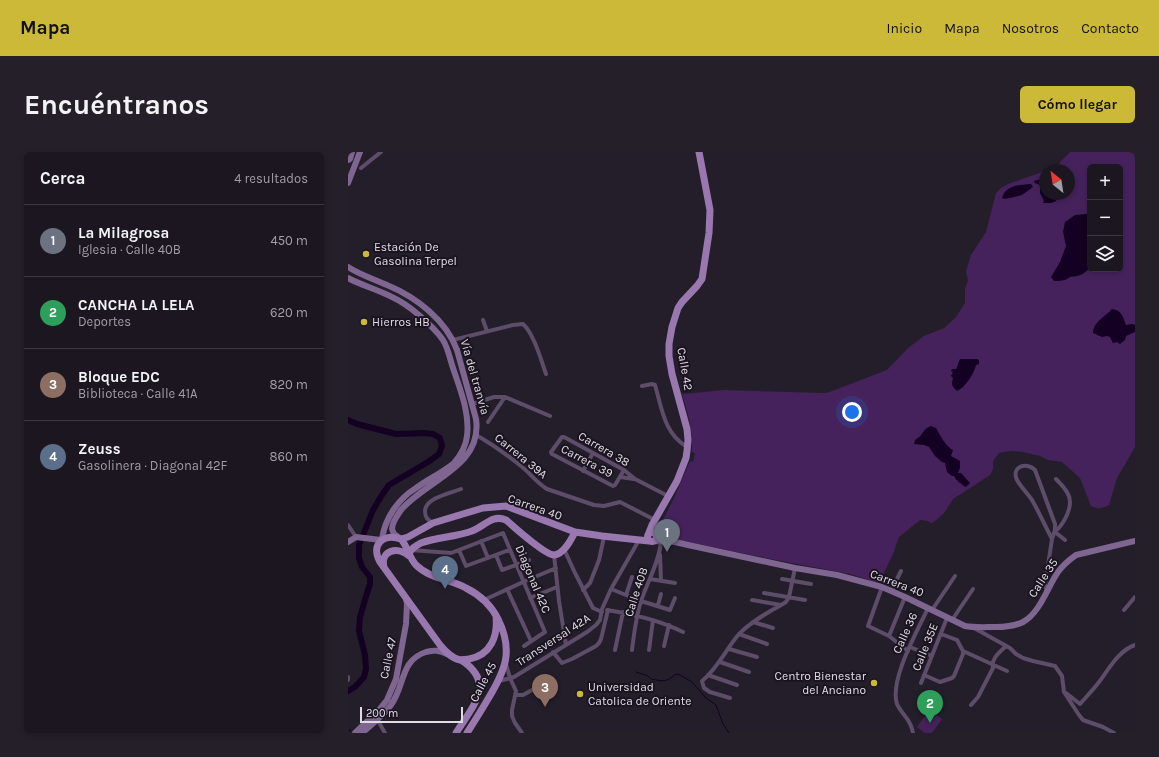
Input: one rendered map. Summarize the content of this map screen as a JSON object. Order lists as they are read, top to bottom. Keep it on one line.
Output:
{"streets":{"main road":["Calle 42","Vía del tranvía","Carrera 40","Calle 35","Calle 47","Calle 45"],"street":["Carrera 38","Carrera 39A","Carrera 39","Diagonal 42C","Calle 40B","Calle 36","Transversal 42A","Calle 35E"]},"crossings":[["Calle 42","Carrera 38"],["Calle 42","Carrera 39A"],["Vía del tranvía","Carrera 39A"],["Vía del tranvía","Carrera 40"],["Carrera 38","Carrera 39"],["Carrera 40","Calle 35"],["Carrera 40","Calle 40B"],["Carrera 40","Calle 36"],["Carrera 40","Transversal 42A"],["Carrera 40","Calle 35E"],["Calle 40B","Transversal 42A"],["Calle 36","Calle 35E"],["Transversal 42A","Calle 45"],["Calle 47","Calle 45"]],"places":["Estación De Gasolina Terpel","Hierros HB","Centro Bienestar del Anciano","Universidad Catolica de Oriente"],"scale_bar":"200 m","north":"top left","page":{"header":"Mapa","nav":["Inicio","Mapa","Nosotros","Contacto"],"buttons":"Cómo llegar","title":"Encuéntranos","heading":["Cerca","4 resultados"],"map_buttons":["+","−"],"list":[{"mark":"1","name":"La Milagrosa","note":"Iglesia · Calle 40B","value":"450 m"},{"mark":"2","name":"CANCHA LA LELA","note":"Deportes","value":"620 m"},{"mark":"3","name":"Bloque EDC","note":"Biblioteca · Calle 41A","value":"820 m"},{"mark":"4","name":"Zeuss","note":"Gasolinera · Diagonal 42F","value":"860 m"}],"pins":["1","4","3","2"],"scale":"200 m"}}
